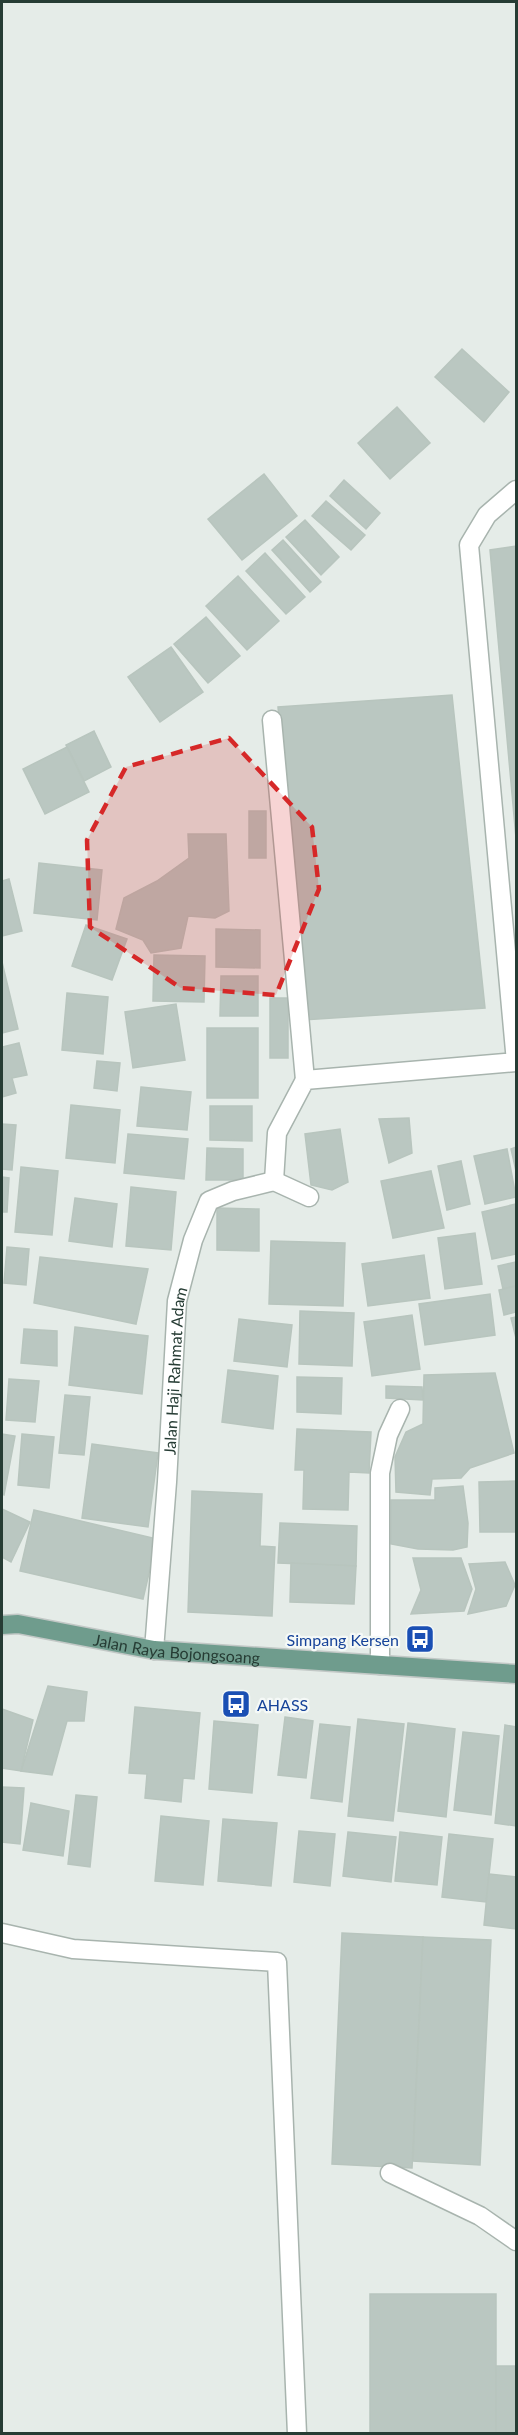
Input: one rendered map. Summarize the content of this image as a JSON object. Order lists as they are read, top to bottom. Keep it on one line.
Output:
{"streets":{"main road":["Jalan Raya Bojongsoang"],"street":["Jalan Haji Rahmat Adam"]},"crossings":[["Jalan Haji Rahmat Adam","Jalan Raya Bojongsoang"]],"places":{"bus stop":["Simpang Kersen","AHASS"]}}
